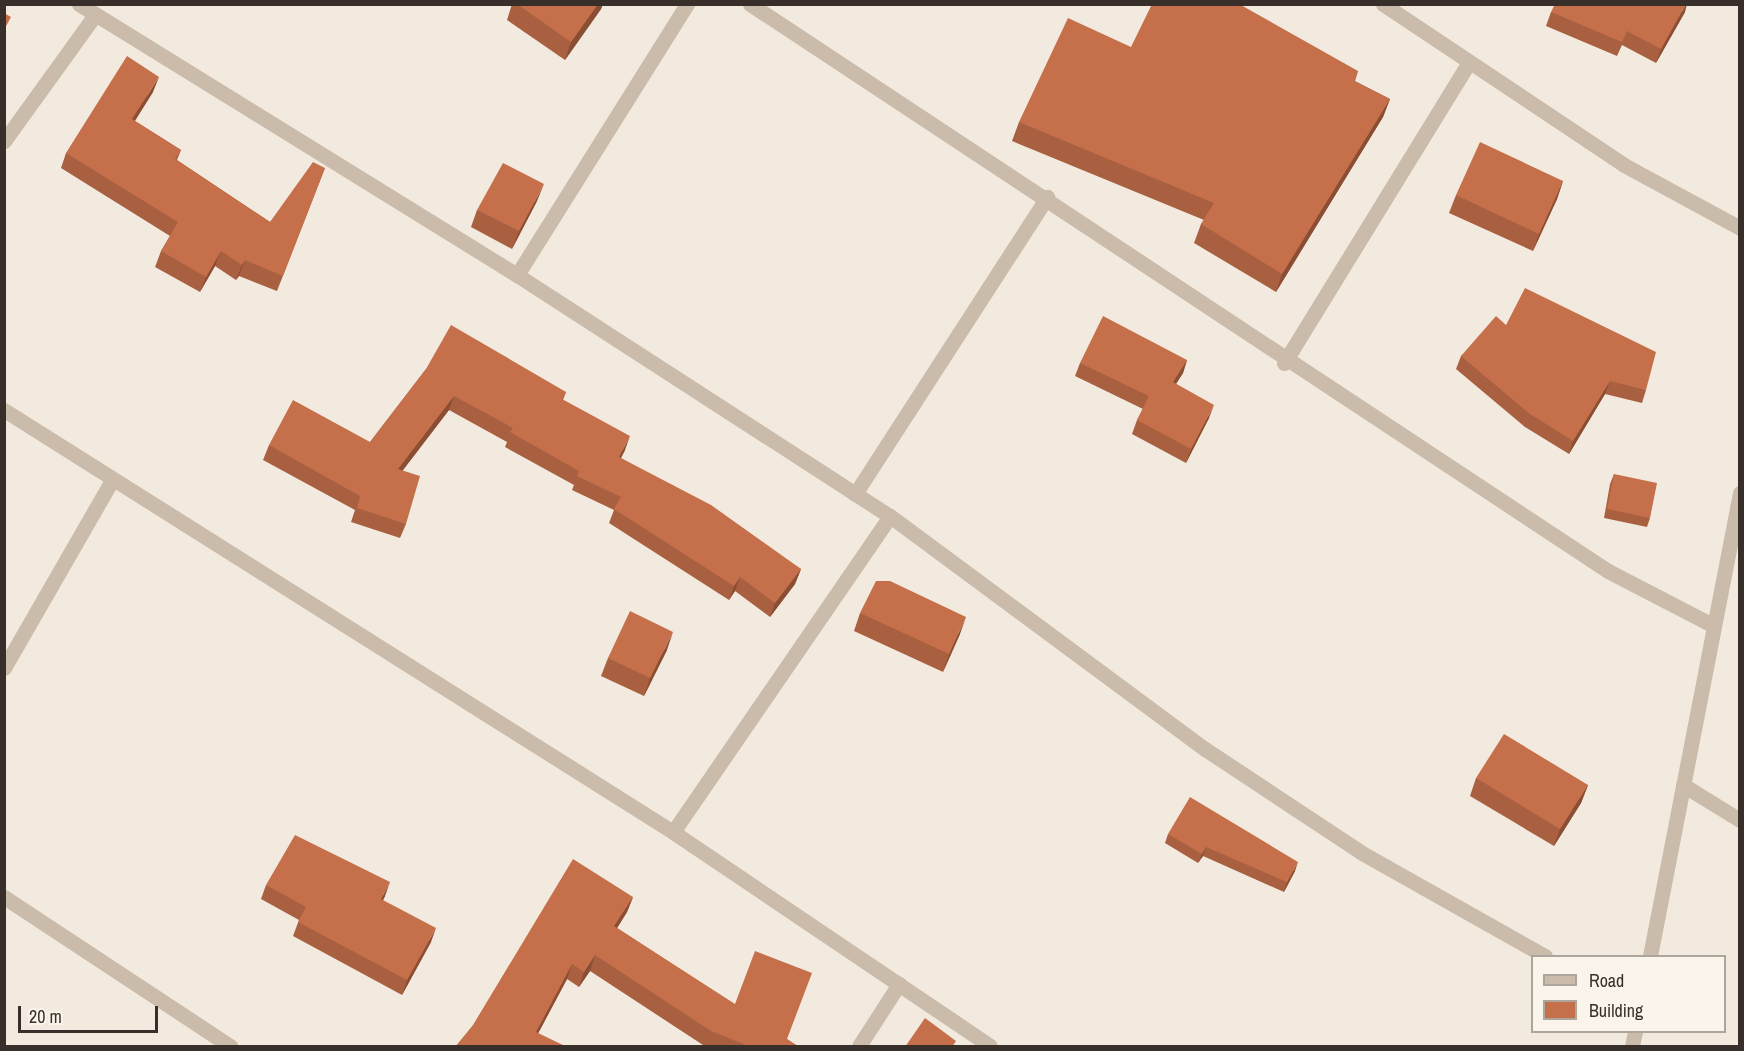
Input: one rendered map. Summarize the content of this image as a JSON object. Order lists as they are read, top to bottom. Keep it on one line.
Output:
{"legend":["Road","Building"],"scale_bar":"20 m"}
